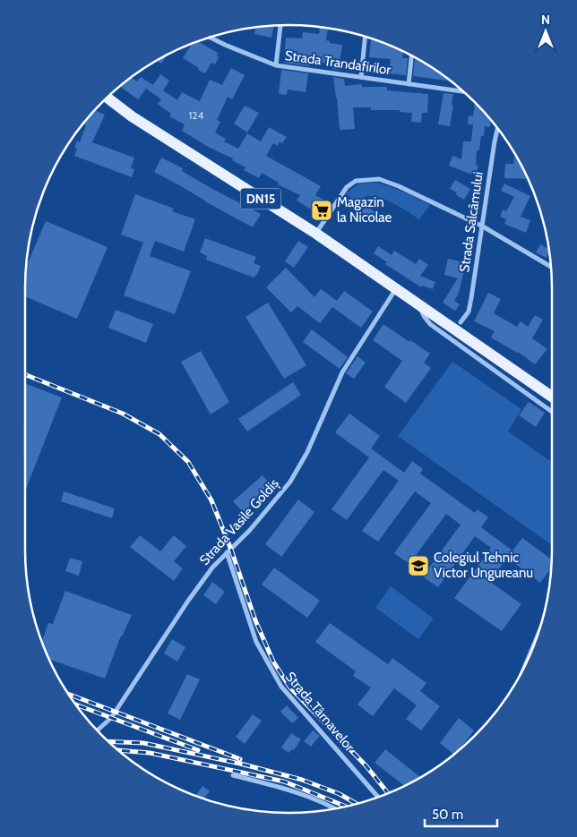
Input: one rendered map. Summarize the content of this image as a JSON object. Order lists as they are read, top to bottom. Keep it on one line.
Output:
{"streets":{"main road":["DN15"],"street":["Strada Trandafirilor","Strada Salcâmului","Strada Vasile Goldiș","Strada Târnavelor"]},"crossings":[["DN15","Strada Vasile Goldiș"],["Strada Vasile Goldiș","Strada Târnavelor"]],"places":{"supermarket":["Magazin la Nicolae"],"school or university":["Colegiul Tehnic Victor Ungureanu"]},"house_numbers":["124"],"scale_bar":"50 m","north":"top"}
